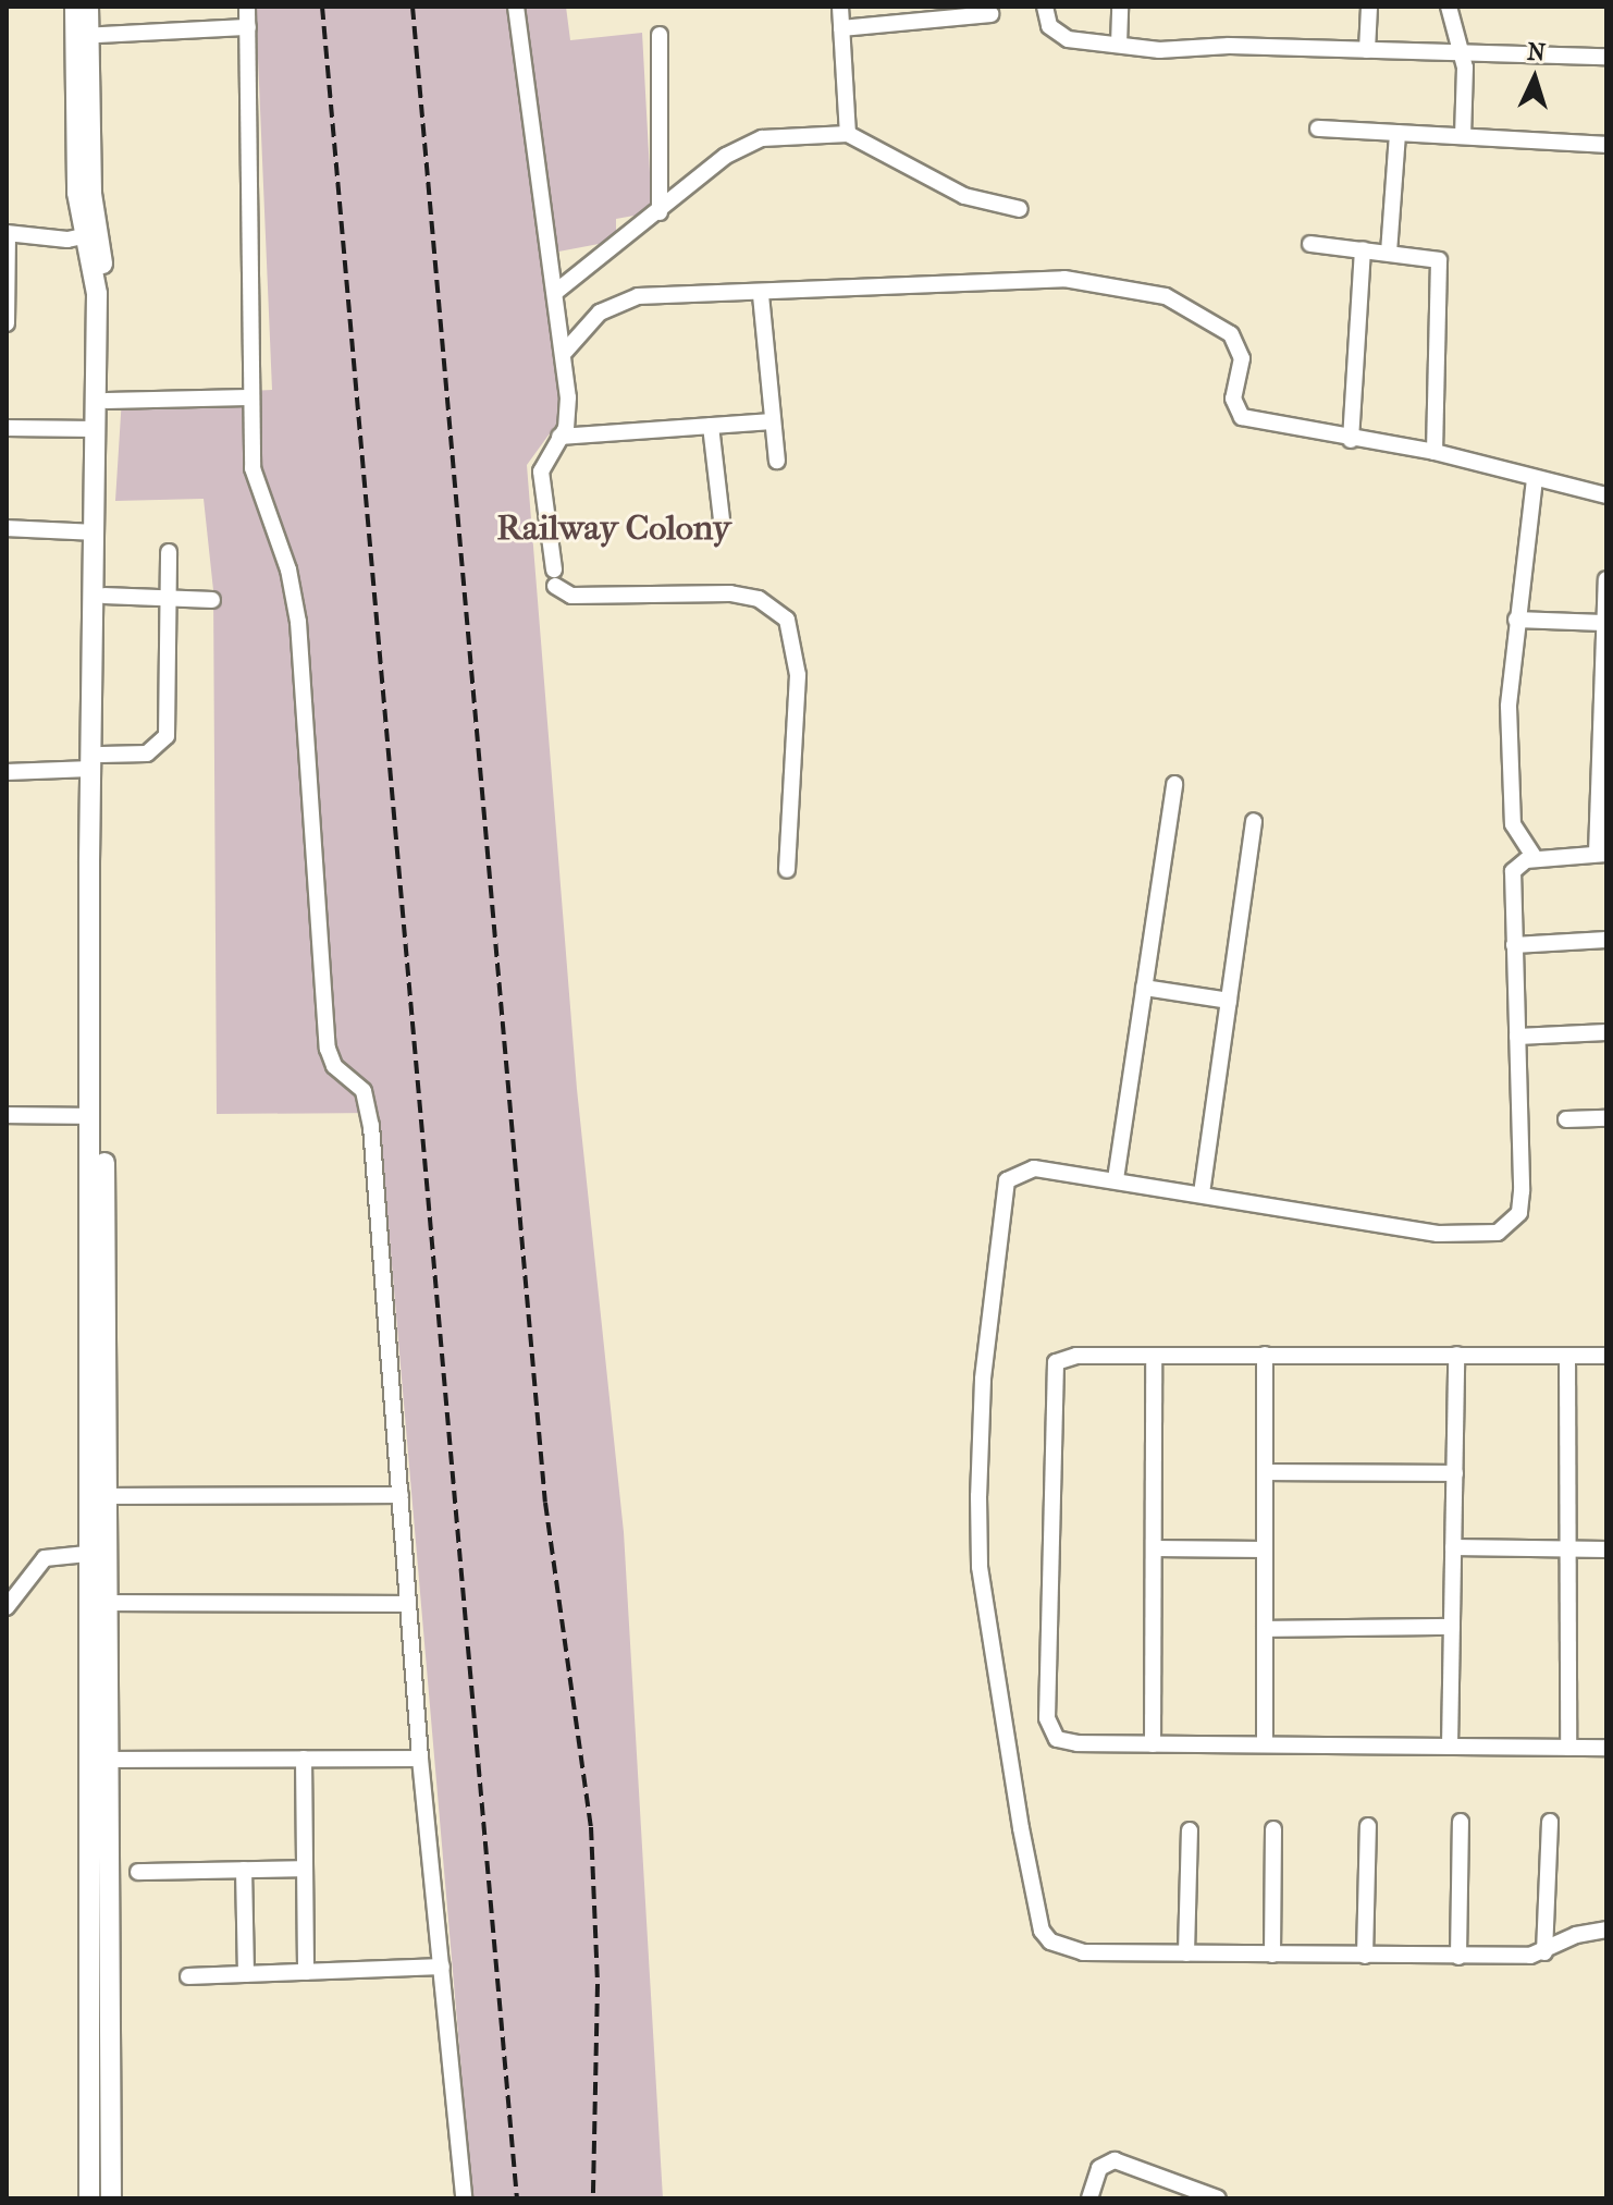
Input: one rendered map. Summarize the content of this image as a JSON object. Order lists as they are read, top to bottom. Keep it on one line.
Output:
{"districts":["Railway Colony"],"north":"top"}
